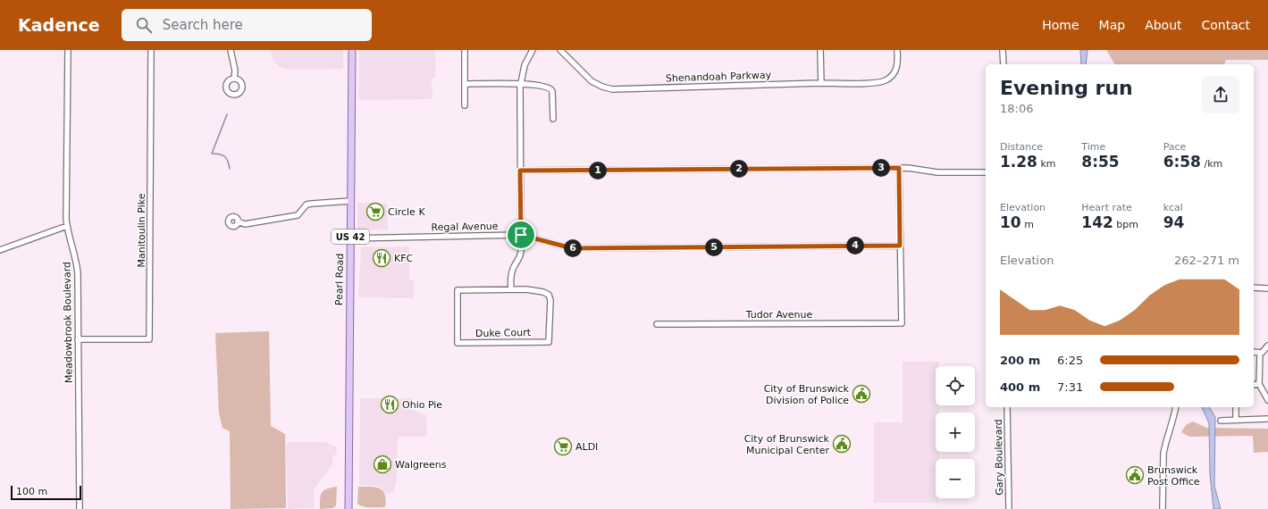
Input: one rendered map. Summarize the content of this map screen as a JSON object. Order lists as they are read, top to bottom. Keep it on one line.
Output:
{"streets":{"main road":["US 42","Pearl Road"],"street":["Shenandoah Parkway","Regal Avenue","Manitoulin Pike","Tudor Avenue","Meadowbrook Boulevard","Duke Court","Gary Boulevard"]},"crossings":[["Regal Avenue","Pearl Road"],["Regal Avenue","Tudor Avenue"],["Manitoulin Pike","Meadowbrook Boulevard"]],"places":{"supermarket":["Circle K","ALDI"],"restaurant":["KFC","Ohio Pie"],"public building":["City of Brunswick Division of Police","City of Brunswick Municipal Center","Brunswick Post Office"],"shop":["Walgreens"]},"scale_bar":"100 m","page":{"header":"Kadence","search":"Search here","nav":["Home","Map","About","Contact"],"heading":["Evening run","18:06"],"stats":[["Distance","1.28 km"],["Time","8:55"],["Pace","6:58 /km"],["Elevation","10 m"],["Heart rate","142 bpm"],["kcal","94"]],"pins":["3","2","1","4","5","6"],"chart":["Elevation","262–271 m"],"list":[{"name":"200 m","note":"6:25"},{"name":"400 m","note":"7:31"}],"map_buttons":["+","−"],"scale":"100 m"}}
